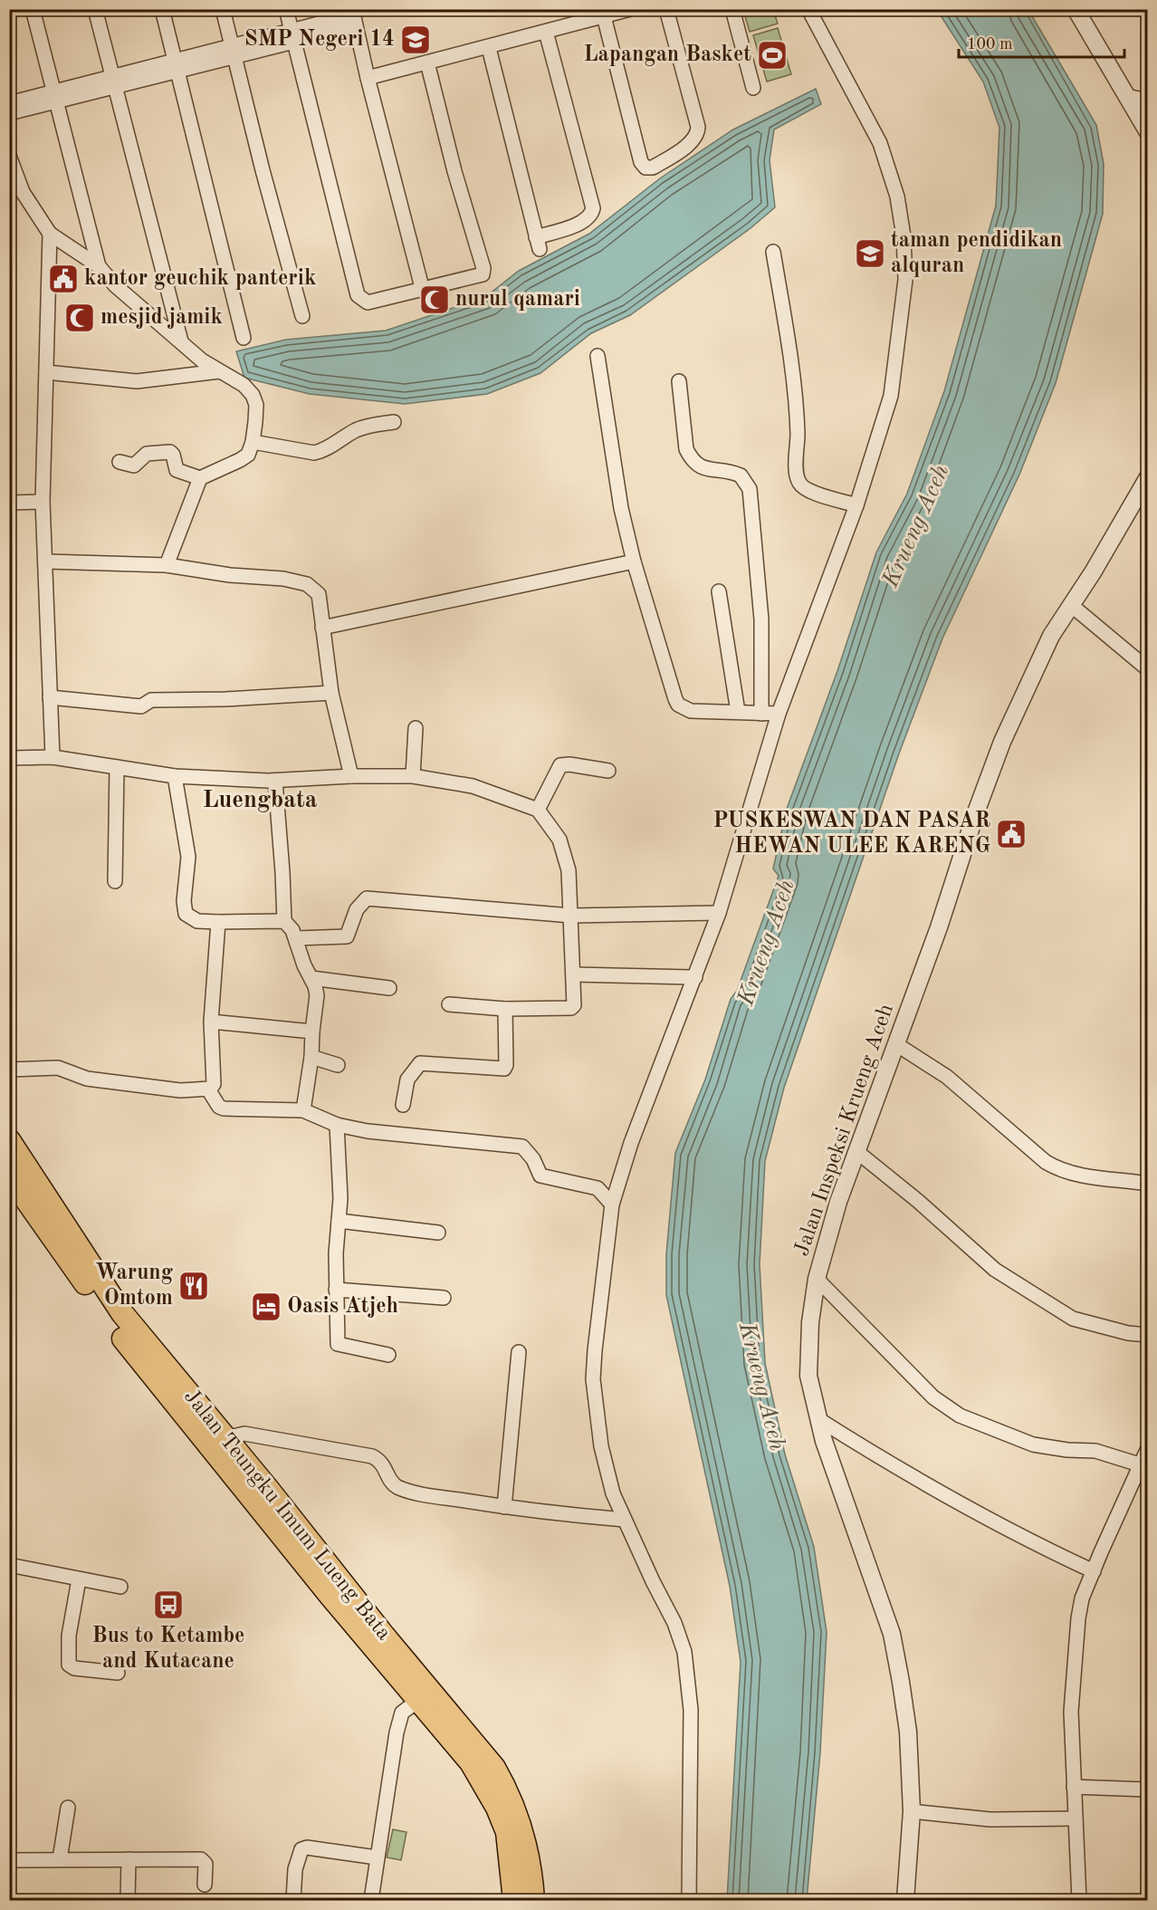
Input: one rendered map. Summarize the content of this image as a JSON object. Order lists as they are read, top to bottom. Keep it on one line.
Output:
{"streets":{"highway":["Jalan Teungku Imum Lueng Bata"],"street":["Jalan Inspeksi Krueng Aceh"]},"districts":["Luengbata"],"water":["Krueng Aceh"],"places":{"school or university":["SMP Negeri 14","taman pendidikan alquran"],"sports":["Lapangan Basket"],"public building":["kantor geuchik panterik","PUSKESWAN DAN PASAR HEWAN ULEE KARENG"],"mosque":["nurul qamari","mesjid jamik"],"restaurant":["Warung Omtom"],"hotel":["Oasis Atjeh"],"bus stop":["Bus to Ketambe and Kutacane"]},"scale_bar":"100 m"}
